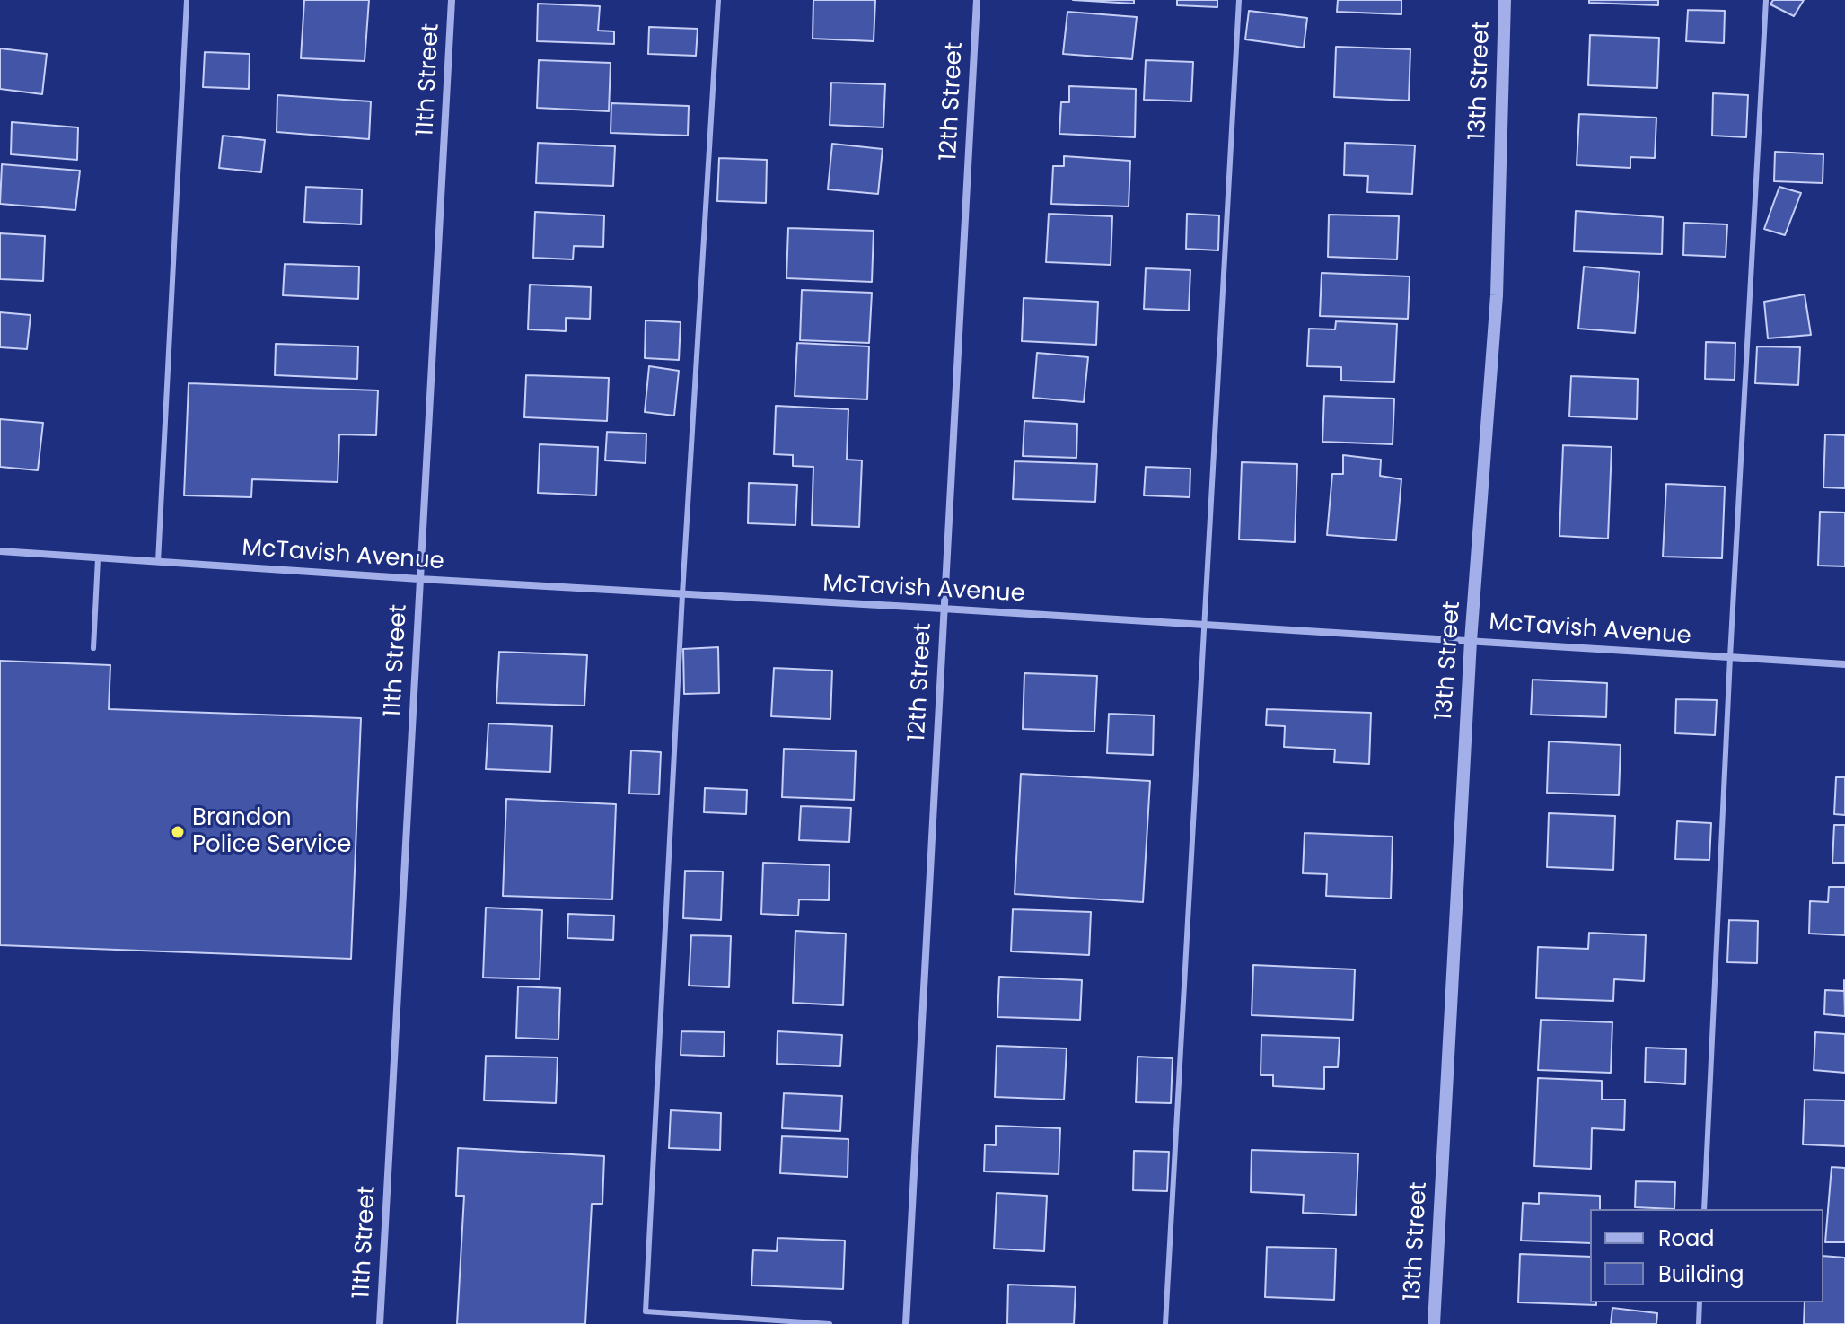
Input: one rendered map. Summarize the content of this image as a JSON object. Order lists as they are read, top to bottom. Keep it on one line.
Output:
{"streets":{"street":["11th Street","13th Street","12th Street","McTavish Avenue"]},"crossings":[["11th Street","McTavish Avenue"],["13th Street","McTavish Avenue"],["12th Street","McTavish Avenue"]],"places":["Brandon Police Service"],"legend":["Road","Building"]}
